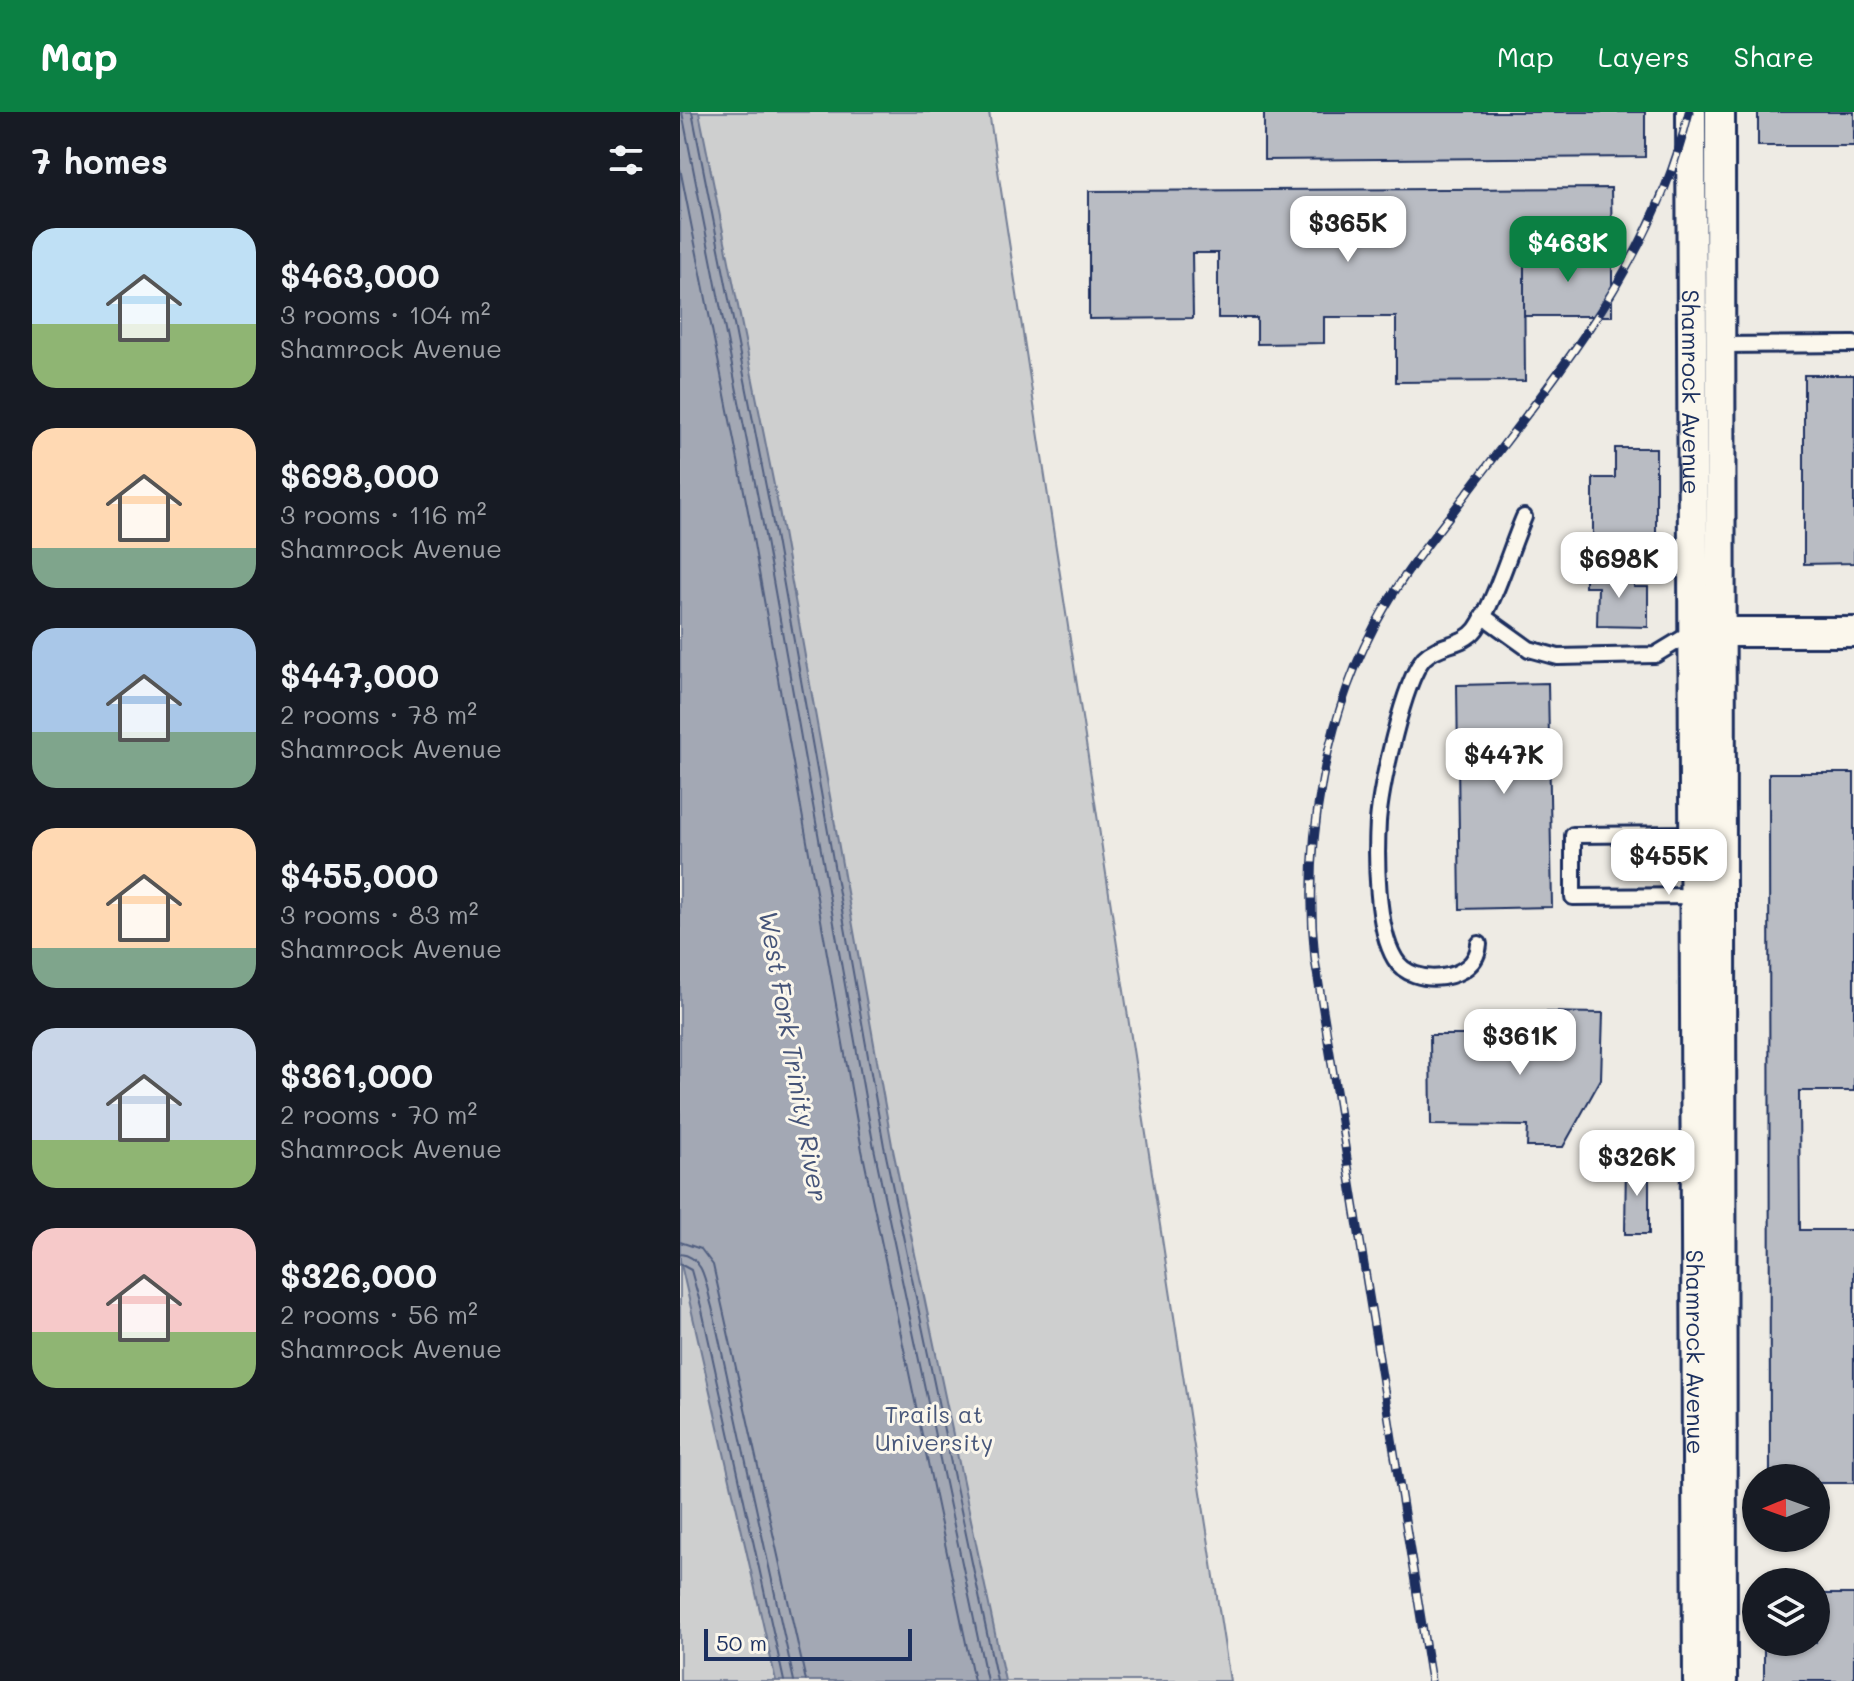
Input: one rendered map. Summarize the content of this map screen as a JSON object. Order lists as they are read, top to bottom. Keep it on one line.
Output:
{"streets":{"street":["Shamrock Avenue"]},"water":["West Fork Trinity River"],"parks":["Trails at University"],"scale_bar":"50 m","north":"left","page":{"header":"Map","nav":["Map","Layers","Share"],"heading":"7 homes","price":["$365K","$463K","$698K","$447K","$455K","$361K","$326K"],"list":[{"name":"$463,000","note":"3 rooms · 104 m² · Shamrock Avenue"},{"name":"$698,000","note":"3 rooms · 116 m² · Shamrock Avenue"},{"name":"$447,000","note":"2 rooms · 78 m² · Shamrock Avenue"},{"name":"$455,000","note":"3 rooms · 83 m² · Shamrock Avenue"},{"name":"$361,000","note":"2 rooms · 70 m² · Shamrock Avenue"},{"name":"$326,000","note":"2 rooms · 56 m² · Shamrock Avenue"}],"scale":"50 m"}}
